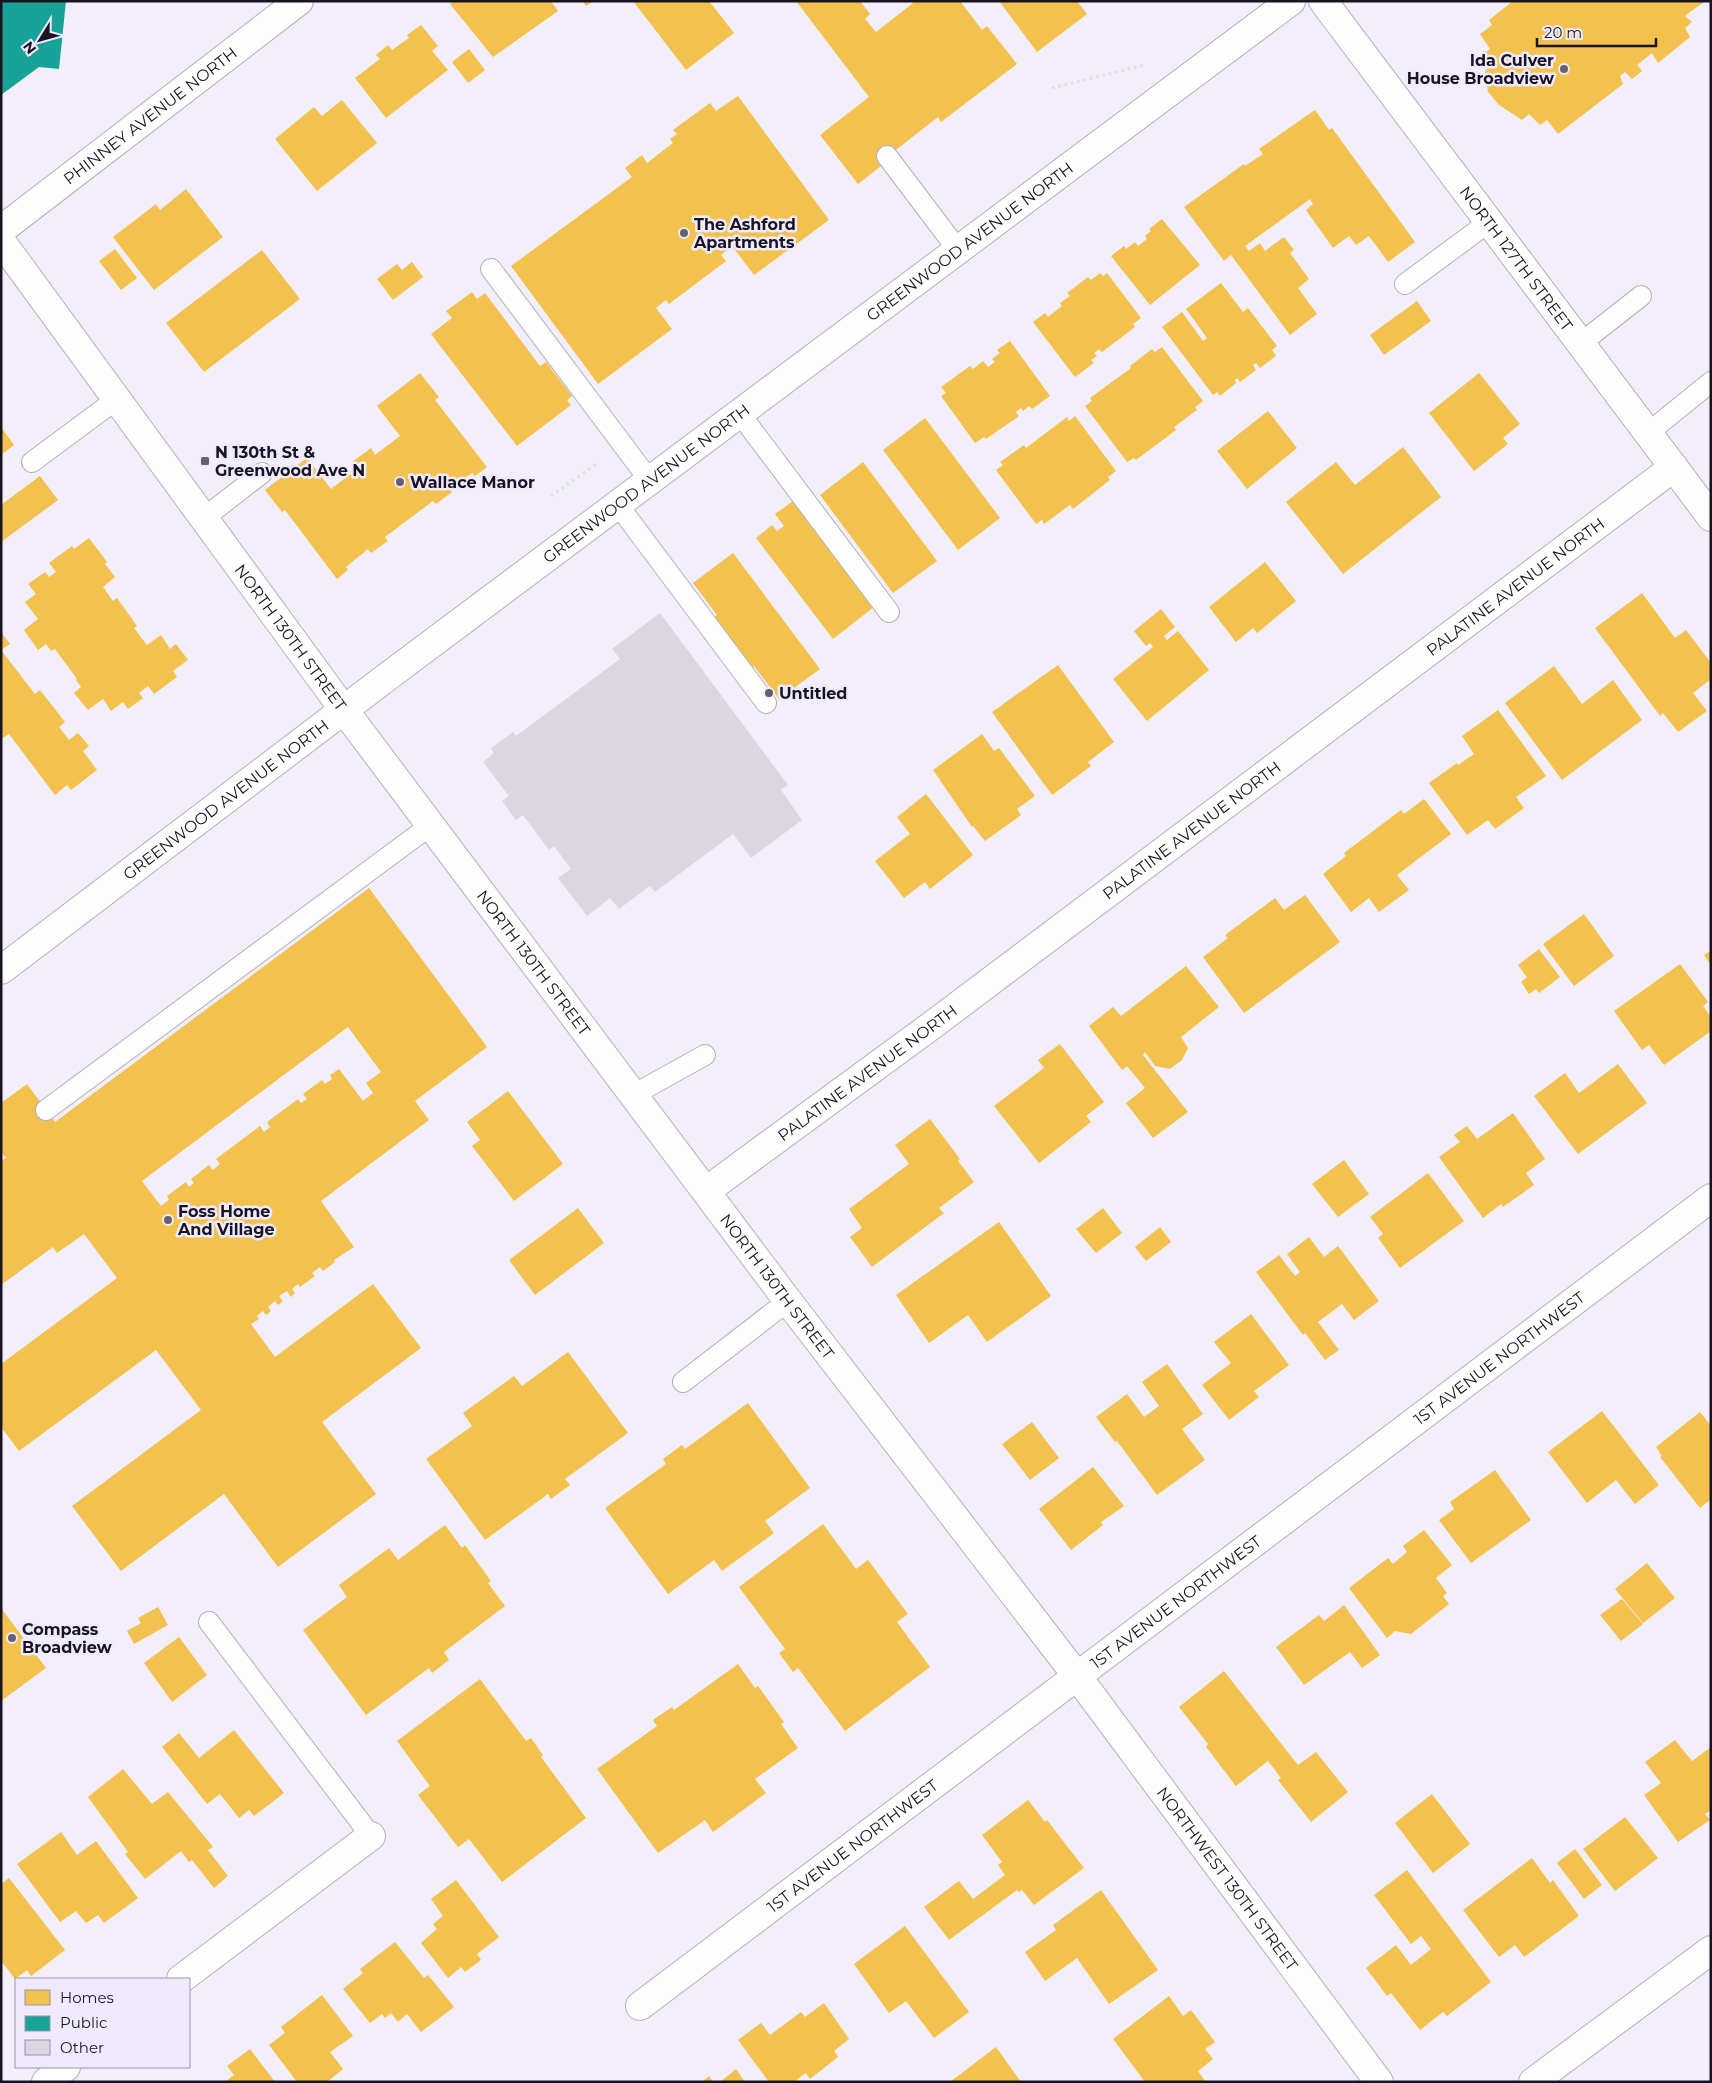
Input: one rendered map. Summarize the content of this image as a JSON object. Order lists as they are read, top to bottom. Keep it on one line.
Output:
{"streets":{"street":["PHINNEY AVENUE NORTH","GREENWOOD AVENUE NORTH","NORTH 127TH STREET","PALATINE AVENUE NORTH","NORTH 130TH STREET","1ST AVENUE NORTHWEST","NORTHWEST 130TH STREET"]},"crossings":[["GREENWOOD AVENUE NORTH","NORTH 130TH STREET"],["NORTH 127TH STREET","PALATINE AVENUE NORTH"],["PALATINE AVENUE NORTH","NORTH 130TH STREET"],["NORTH 130TH STREET","1ST AVENUE NORTHWEST"],["NORTH 130TH STREET","NORTHWEST 130TH STREET"],["1ST AVENUE NORTHWEST","NORTHWEST 130TH STREET"]],"places":{"other":["Ida Culver House Broadview","The Ashford Apartments","Wallace Manor","Untitled","Foss Home And Village","Compass Broadview"],"transit":["N 130th St & Greenwood Ave N"]},"legend":["Homes","Public","Other"],"scale_bar":"20 m","north":"bottom left"}
